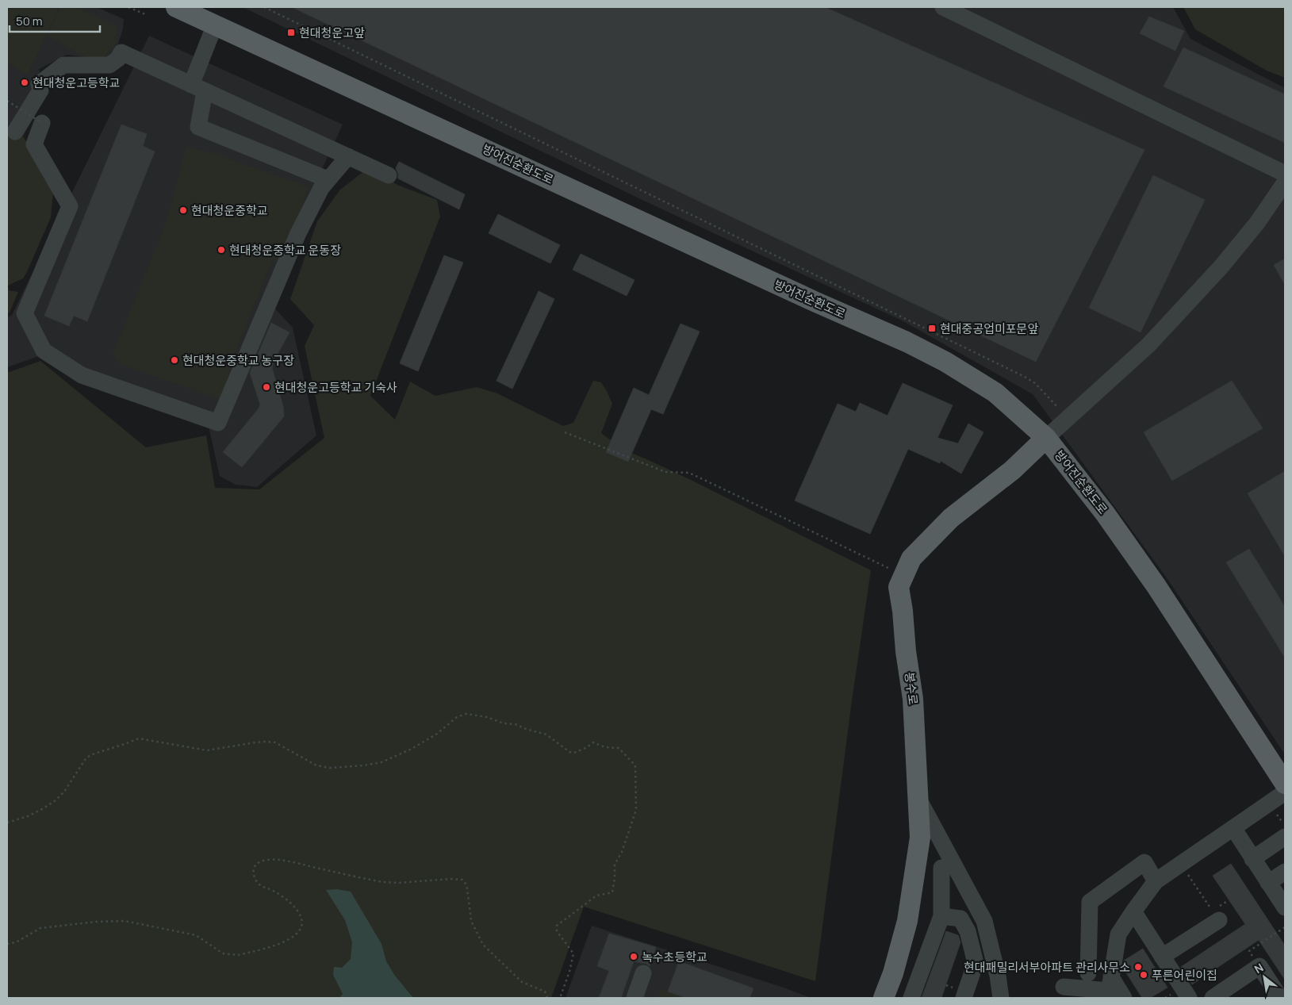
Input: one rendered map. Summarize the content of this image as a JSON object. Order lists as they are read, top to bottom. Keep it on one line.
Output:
{"streets":{"main road":["방어진순환도로","봉수로"]},"crossings":[["방어진순환도로","봉수로"]],"places":{"transit":["현대청운고앞","현대중공업미포문앞"],"other":["현대청운고등학교","현대청운중학교","현대청운중학교 운동장","현대청운중학교 농구장","현대청운고등학교 기숙사","녹수초등학교","현대패밀리서부아파트 관리사무소","푸른어린이집"]},"scale_bar":"50 m","north":"top left"}
